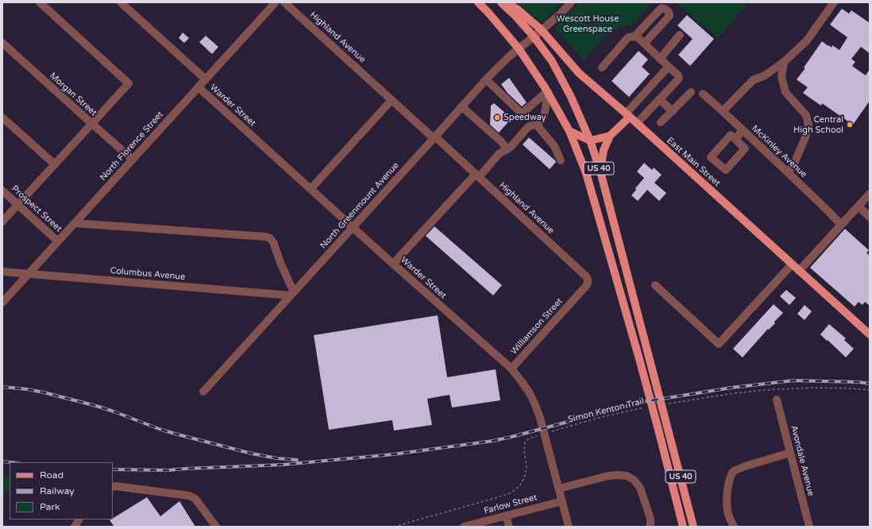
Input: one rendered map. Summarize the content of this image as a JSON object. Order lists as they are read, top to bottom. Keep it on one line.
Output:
{"streets":{"main road":["East Main Street","US 40"],"street":["Highland Avenue","Morgan Street","Warder Street","North Florence Street","McKinley Avenue","North Greenmount Avenue","Prospect Street","Columbus Avenue","Williamson Street","Avondale Avenue","Farlow Street"],"path":["Simon Kenton Trail"]},"crossings":[["Highland Avenue","North Greenmount Avenue"],["Highland Avenue","Williamson Street"],["Morgan Street","North Florence Street"],["Warder Street","North Florence Street"],["Warder Street","North Greenmount Avenue"],["Warder Street","Williamson Street"],["Warder Street","Simon Kenton Trail"],["Warder Street","Farlow Street"],["North Florence Street","Prospect Street"],["North Florence Street","Columbus Avenue"],["East Main Street","North Greenmount Avenue"],["US 40","North Greenmount Avenue"],["North Greenmount Avenue","Columbus Avenue"]],"parks":["Wescott House Greenspace"],"places":["Speedway","Central High School"],"legend":["Road","Railway","Park"]}
